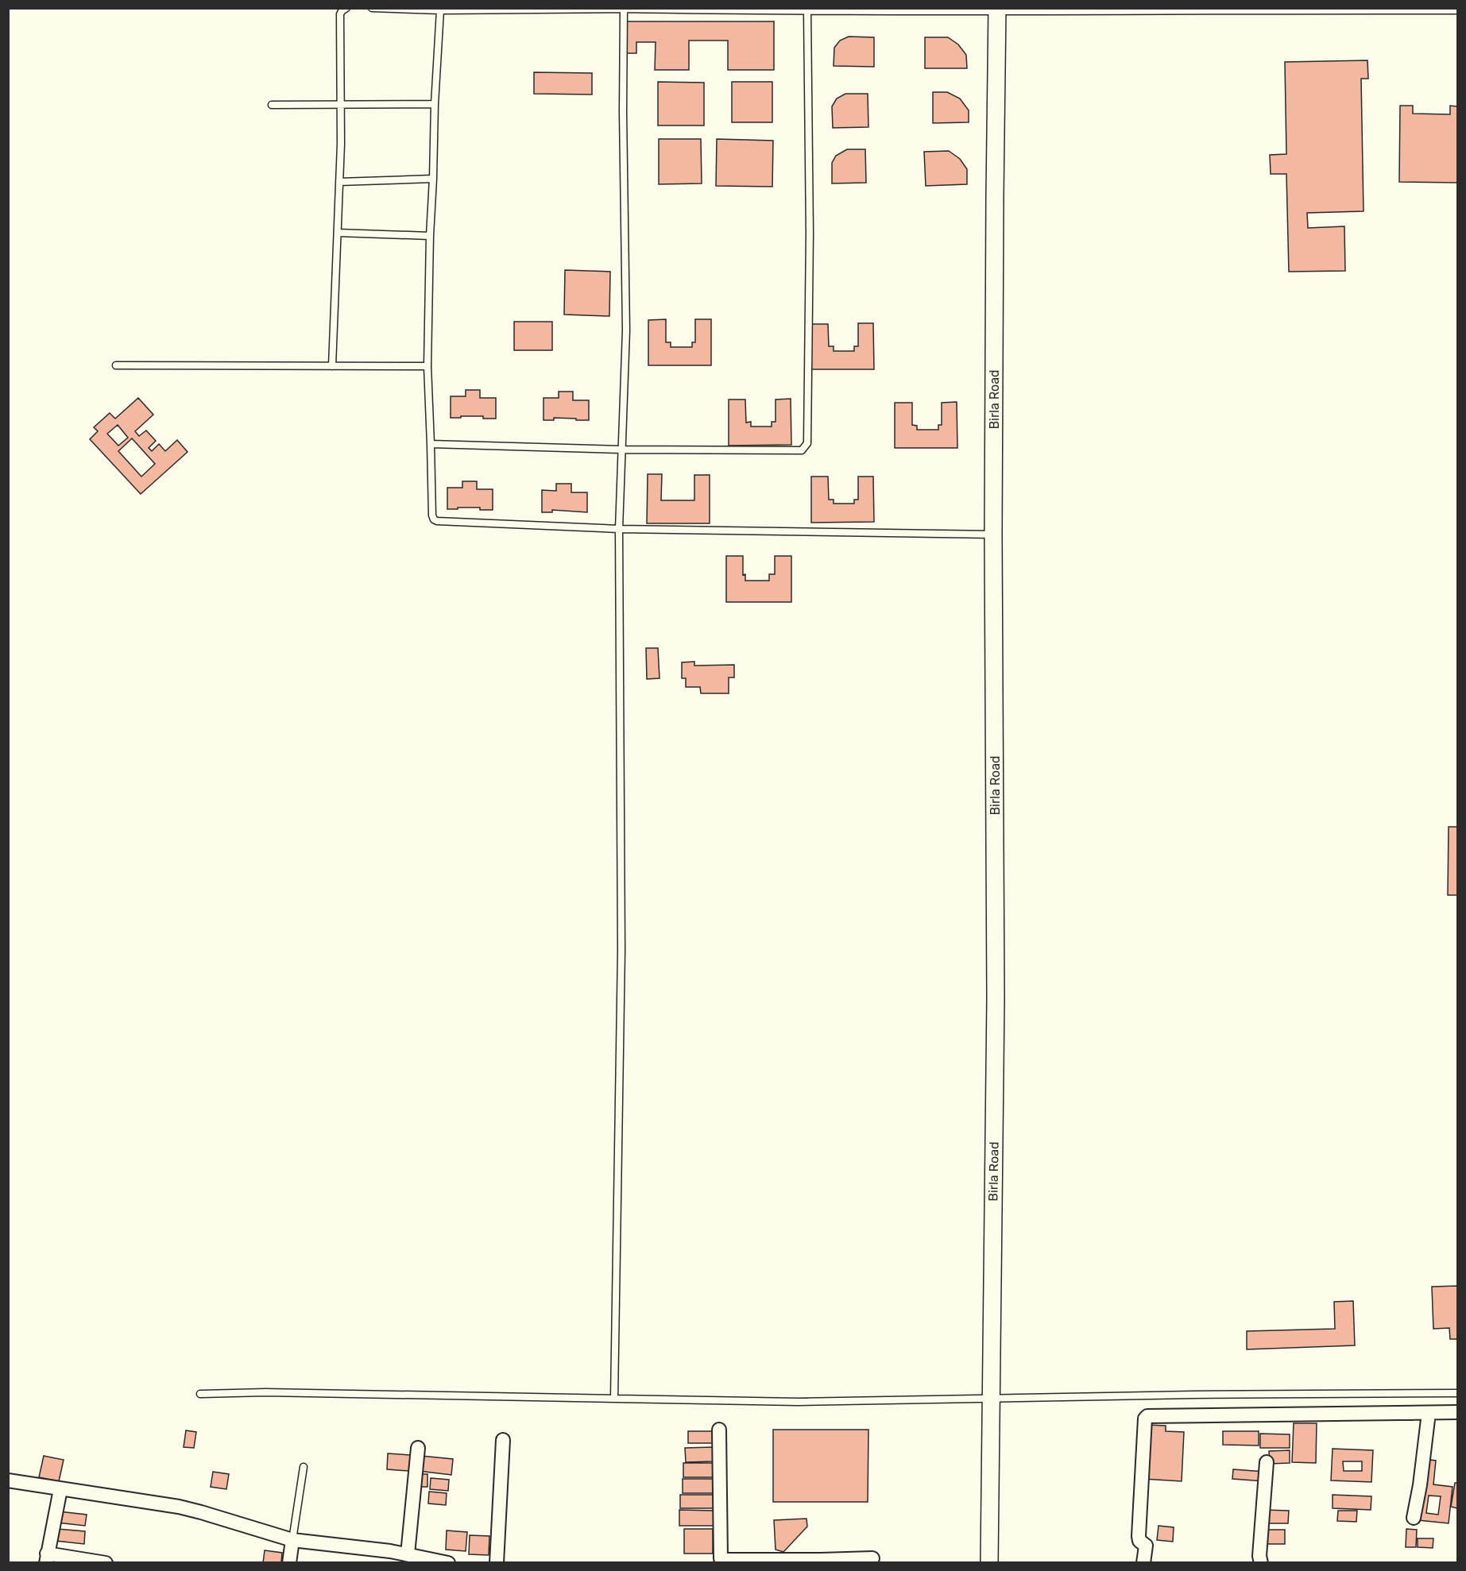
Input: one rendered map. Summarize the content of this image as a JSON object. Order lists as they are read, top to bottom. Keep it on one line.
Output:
{"streets":{"street":["Birla Road"]}}
